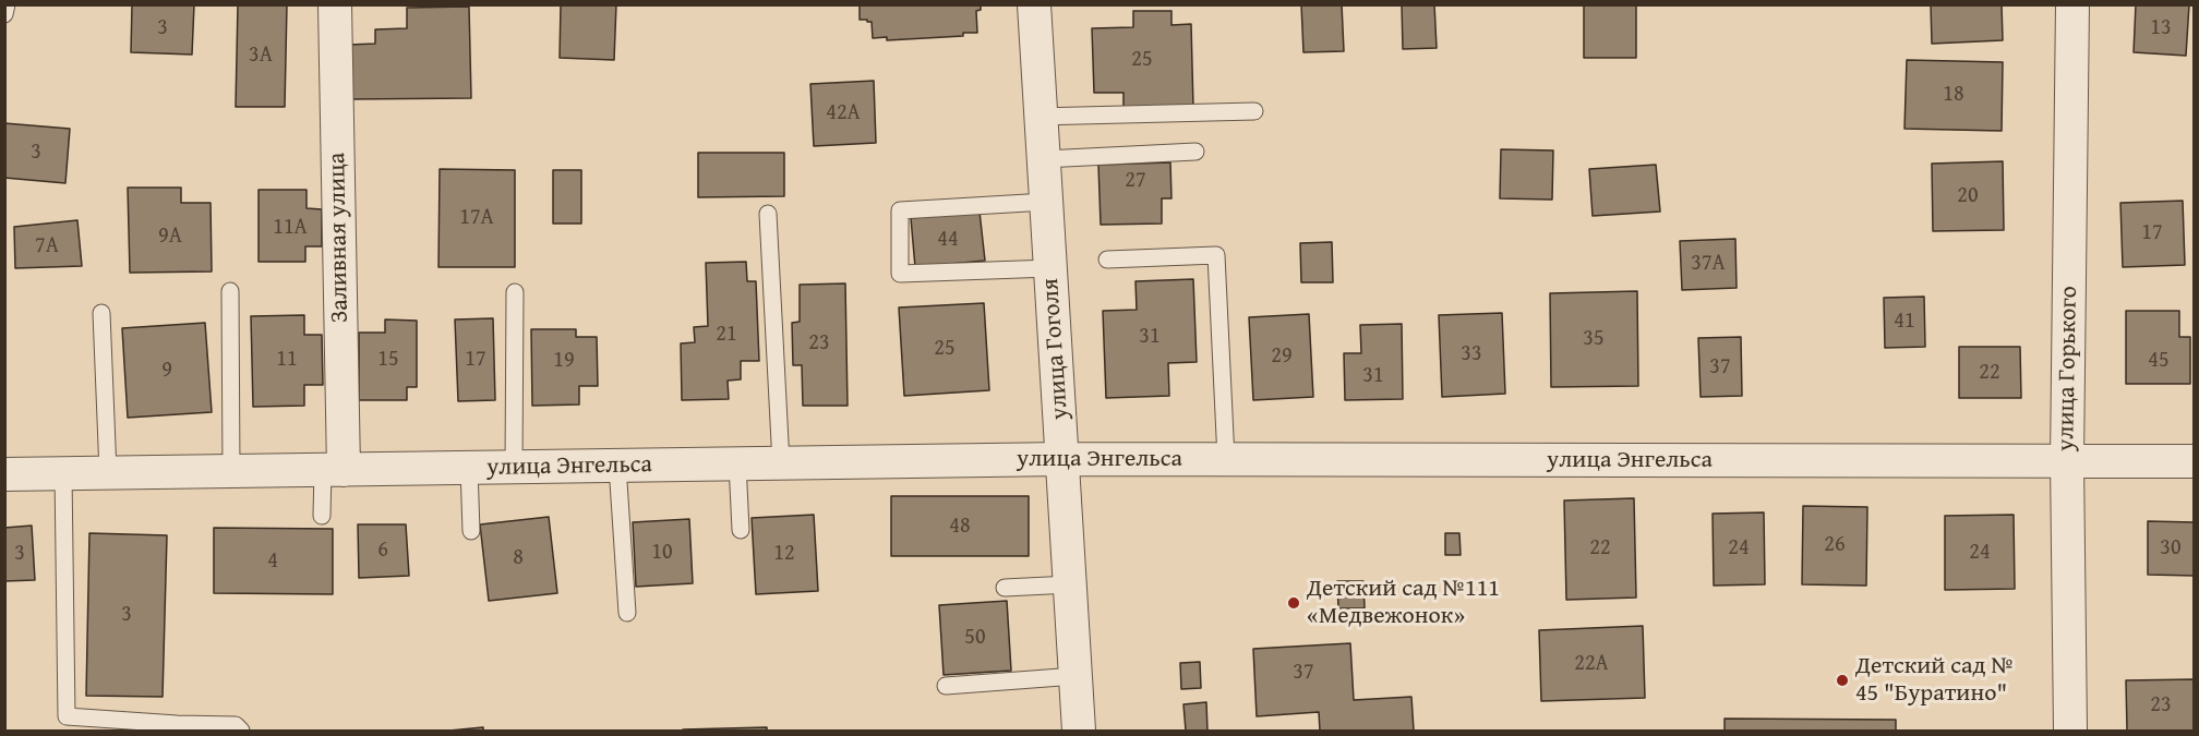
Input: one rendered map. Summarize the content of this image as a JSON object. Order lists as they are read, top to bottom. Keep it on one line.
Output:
{"streets":{"street":["Заливная улица","улица Гоголя","улица Горького","улица Энгельса"]},"crossings":[["Заливная улица","улица Энгельса"],["улица Гоголя","улица Энгельса"],["улица Горького","улица Энгельса"]],"places":["Детский сад №111 «Медвежонок»","Детский сад № 45 \"Буратино\""],"house_numbers":["3","13","3А","25","18","42А","3","27","20","17А","11А","17","9А","44","7А","37А","41","21","31","35","23","25","33","29","11","15","17","19","45","37","9","22","31","48","26","22","24","30","6","10","24","3","12","8","4","3","50","22А","37","23"]}
